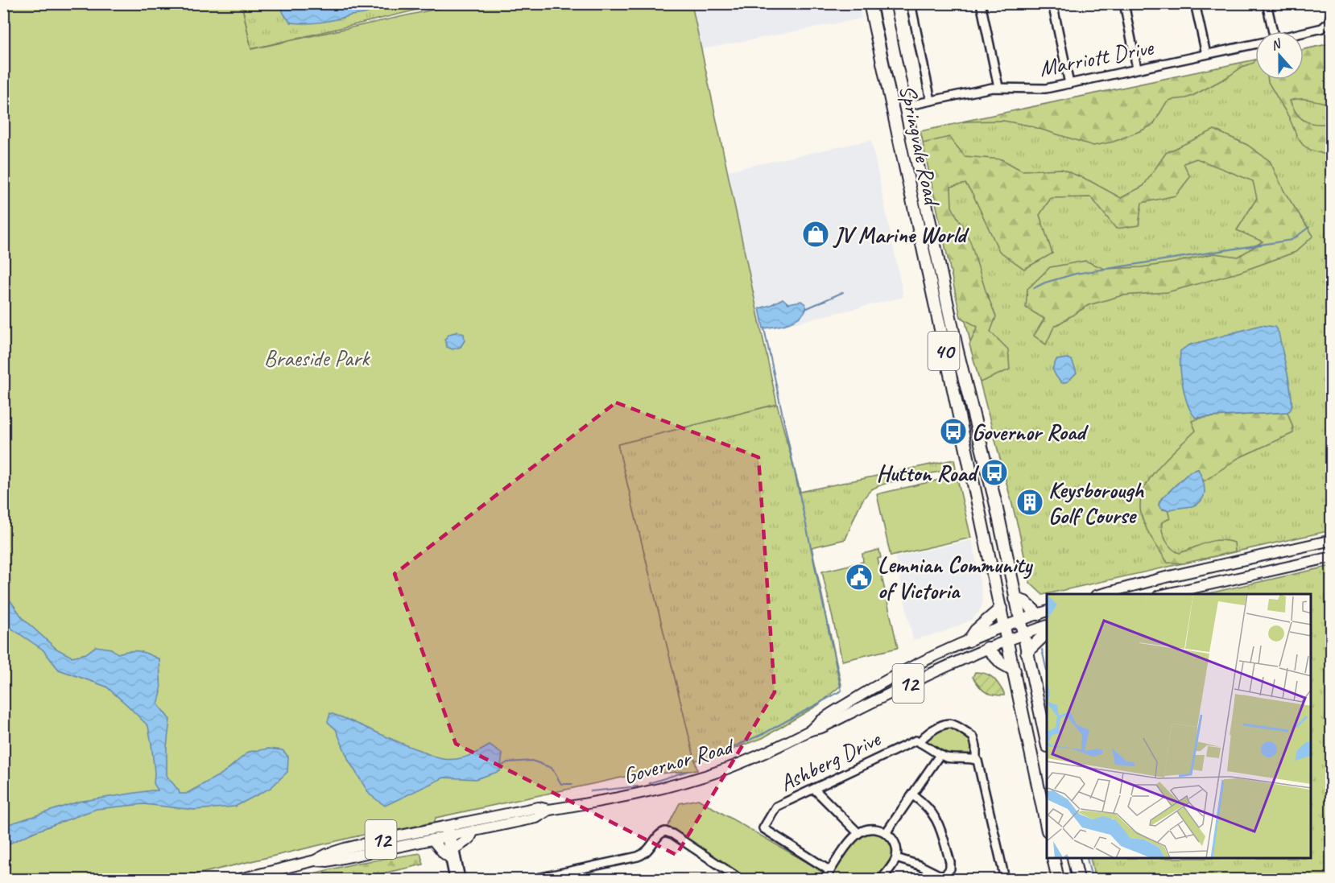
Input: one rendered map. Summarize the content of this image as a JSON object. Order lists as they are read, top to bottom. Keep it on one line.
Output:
{"streets":{"highway":["Springvale Road","40"],"main road":["12","Governor Road"],"street":["Marriott Drive","Ashberg Drive"]},"crossings":[["Marriott Drive","Springvale Road"],["Springvale Road","12"],["Springvale Road","Governor Road"],["12","Governor Road"]],"parks":["Braeside Park"],"places":{"shop":["JV Marine World"],"bus stop":["Governor Road","Hutton Road"],"building":["Keysborough Golf Course"],"public building":["Lemnian Community of Victoria"]},"north":"top"}
